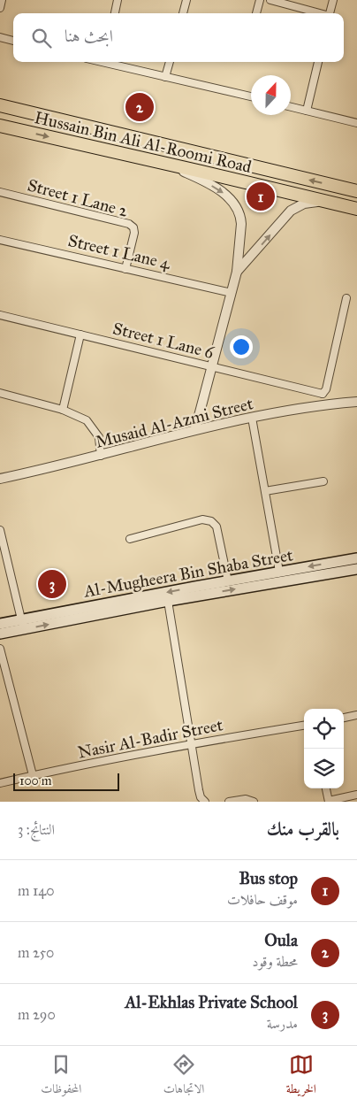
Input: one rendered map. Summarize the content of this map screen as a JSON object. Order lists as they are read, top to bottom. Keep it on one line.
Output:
{"streets":{"highway":["Hussain Bin Ali Al-Roomi Road"],"main road":["Al-Mugheera Bin Shaba Street"],"street":["Street 1 Lane 2","Street 1 Lane 4","Street 1 Lane 6","Musaid Al-Azmi Street","Nasir Al-Badir Street"]},"crossings":[["Street 1 Lane 2","Street 1 Lane 4"]],"scale_bar":"100 m","north":"top","page":{"search":"ابحث هنا","pins":["2","1","3"],"scale":"100 m","heading":["بالقرب منك","النتائج: 3"],"list":[{"mark":"1","name":"Bus stop","note":"موقف حافلات","value":"140 m"},{"mark":"2","name":"Oula","note":"محطة وقود","value":"250 m"},{"mark":"3","name":"Al-Ekhlas Private School","note":"مدرسة","value":"290 m"}],"nav":["الخريطة","الاتجاهات","المحفوظات"]}}
